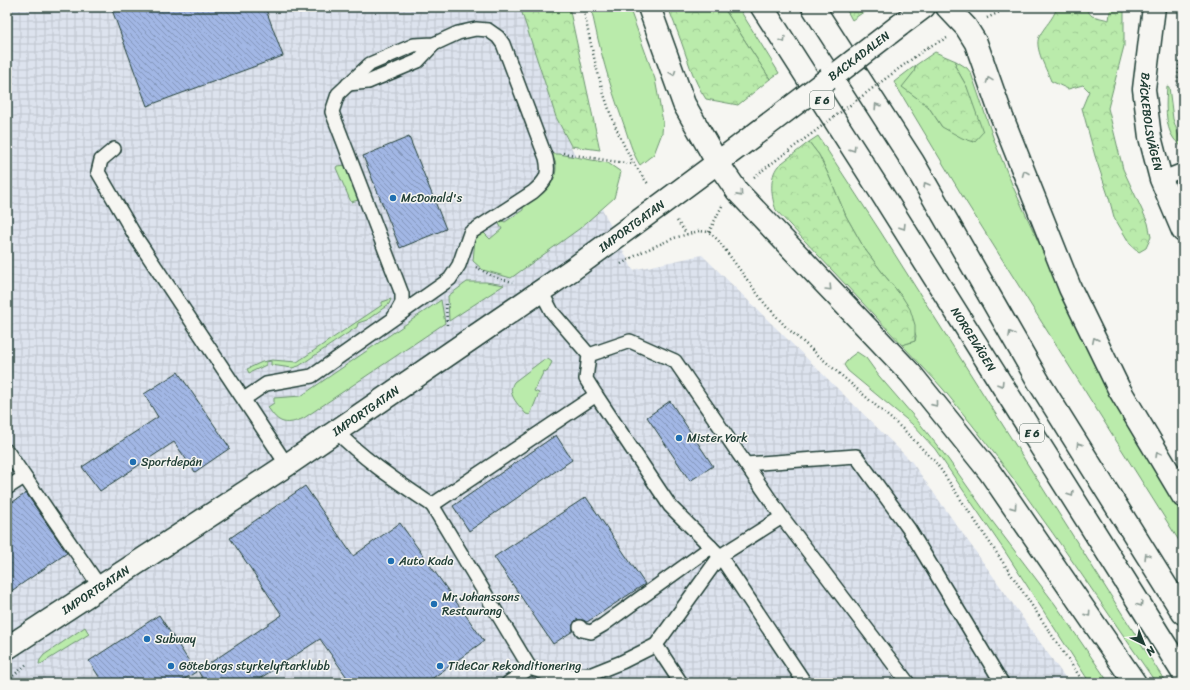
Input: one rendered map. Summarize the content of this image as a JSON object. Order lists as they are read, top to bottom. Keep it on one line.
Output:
{"streets":{"main road":["BACKADALEN","E 6","BÄCKEBOLSVÄGEN","IMPORTGATAN","NORGEVÄGEN"]},"crossings":[["BACKADALEN","IMPORTGATAN"]],"places":["McDonald's","Mister York","Sportdepån","Auto Kada","Mr Johanssons Restaurang","Subway","Göteborgs styrkelyftarklubb","TideCar Rekonditionering"],"north":"bottom right"}
